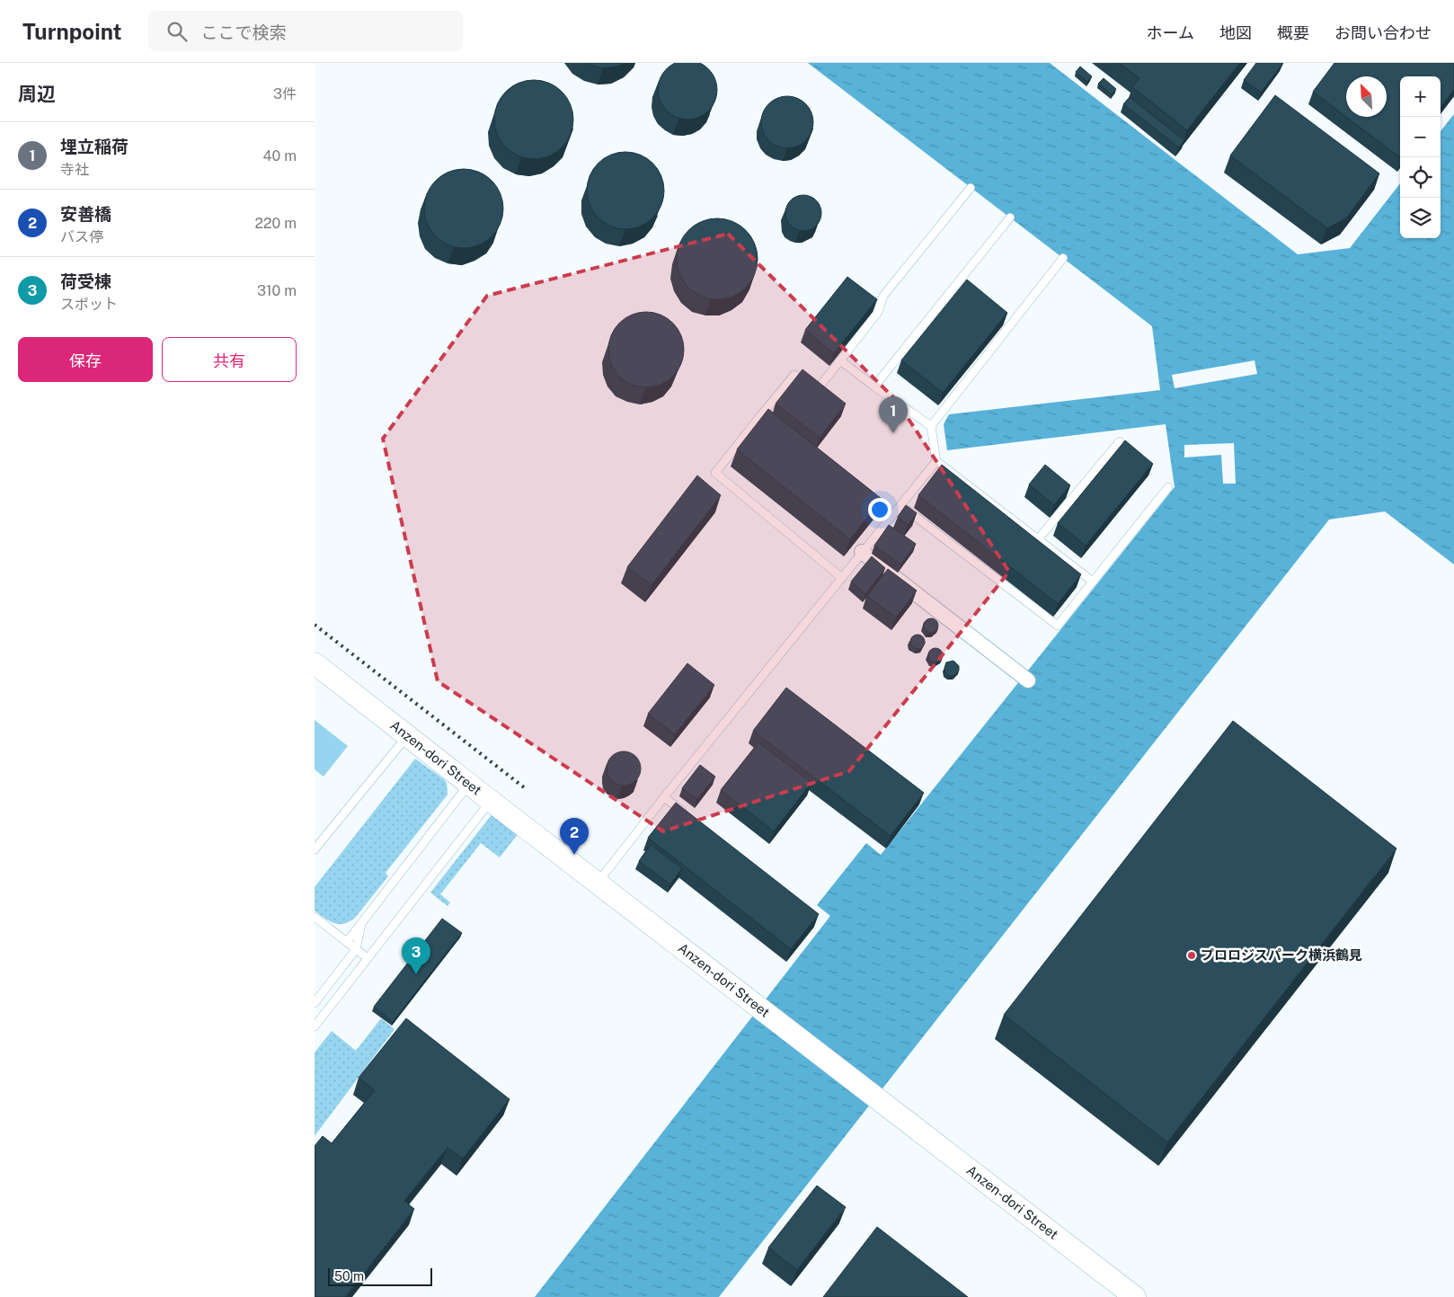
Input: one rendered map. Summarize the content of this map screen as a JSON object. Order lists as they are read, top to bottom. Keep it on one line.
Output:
{"streets":{"street":["Anzen-dori Street"]},"places":["プロロジスパーク横浜鶴見"],"scale_bar":"50 m","north":"top left","page":{"header":"Turnpoint","search":"ここで検索","nav":["ホーム","地図","概要","お問い合わせ"],"heading":["周辺","3件"],"map_buttons":["+","−"],"list":[{"mark":"1","name":"埋立稲荷","note":"寺社","value":"40 m"},{"mark":"2","name":"安善橋","note":"バス停","value":"220 m"},{"mark":"3","name":"荷受棟","note":"スポット","value":"310 m"}],"buttons":["保存","共有"],"pins":["1","2","3"],"scale":"50 m"}}
